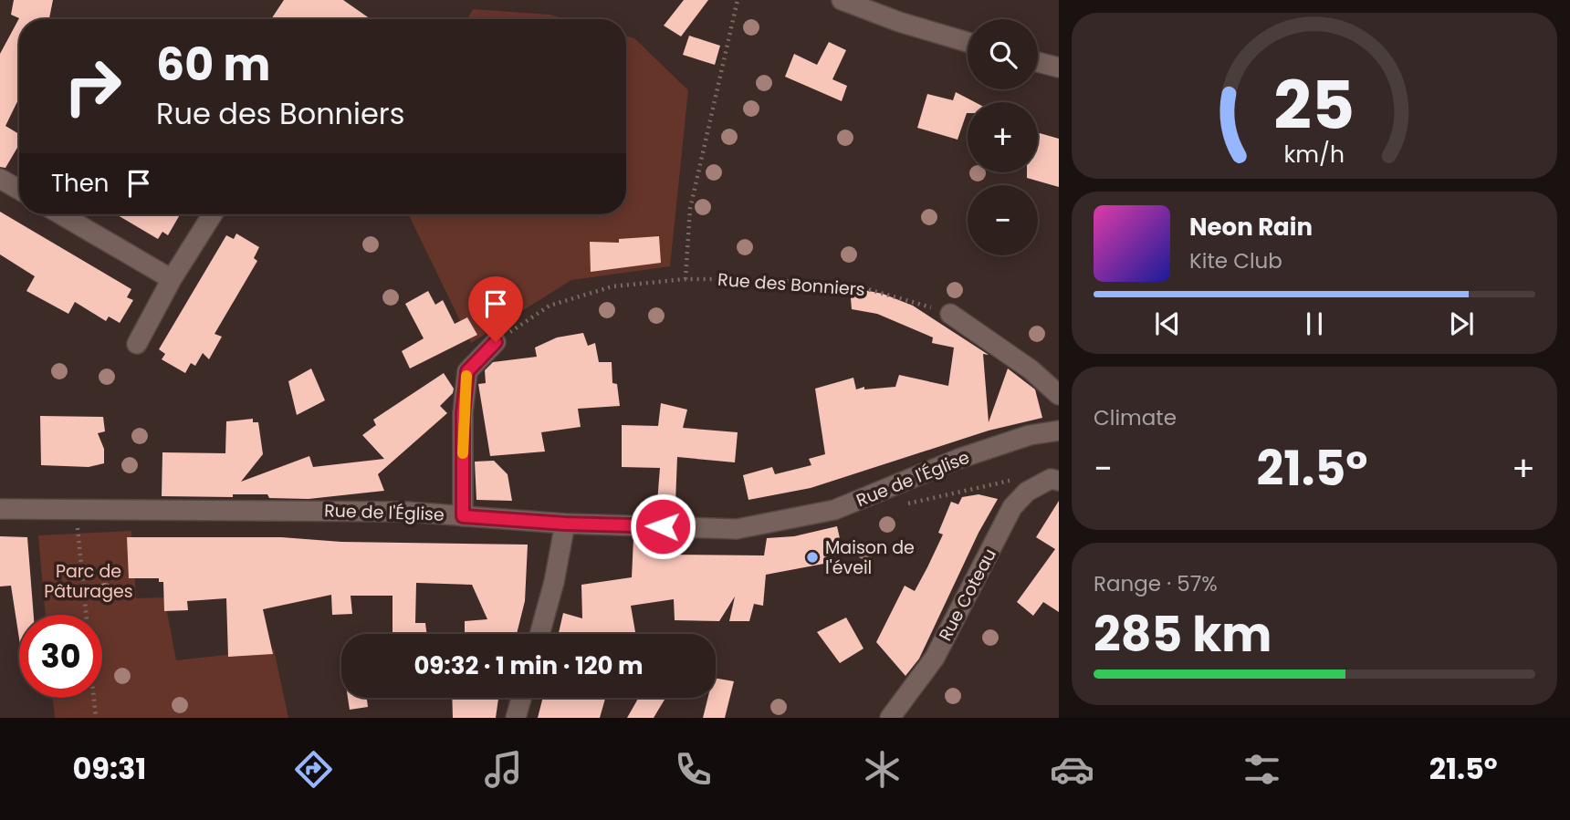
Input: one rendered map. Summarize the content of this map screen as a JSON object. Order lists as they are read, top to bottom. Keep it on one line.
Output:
{"streets":{"street":["Rue de l'Église","Rue Coteau"],"path":["Rue des Bonniers"]},"parks":["Parc de Pâturages"],"places":["Maison de l'éveil"],"page":{"map_buttons":["+","−"],"turn":["60 m","Rue des Bonniers"],"then":"Then","song":["Neon Rain","Kite Club"],"tile":["Climate",["Range · 57%","285 km"]],"heat":["−","21.5°","+"],"limit":"30","trip":"09:32 · 1 min · 120 m","tabs":["09:31","21.5°"],"gauge":["25","km/h"]}}
